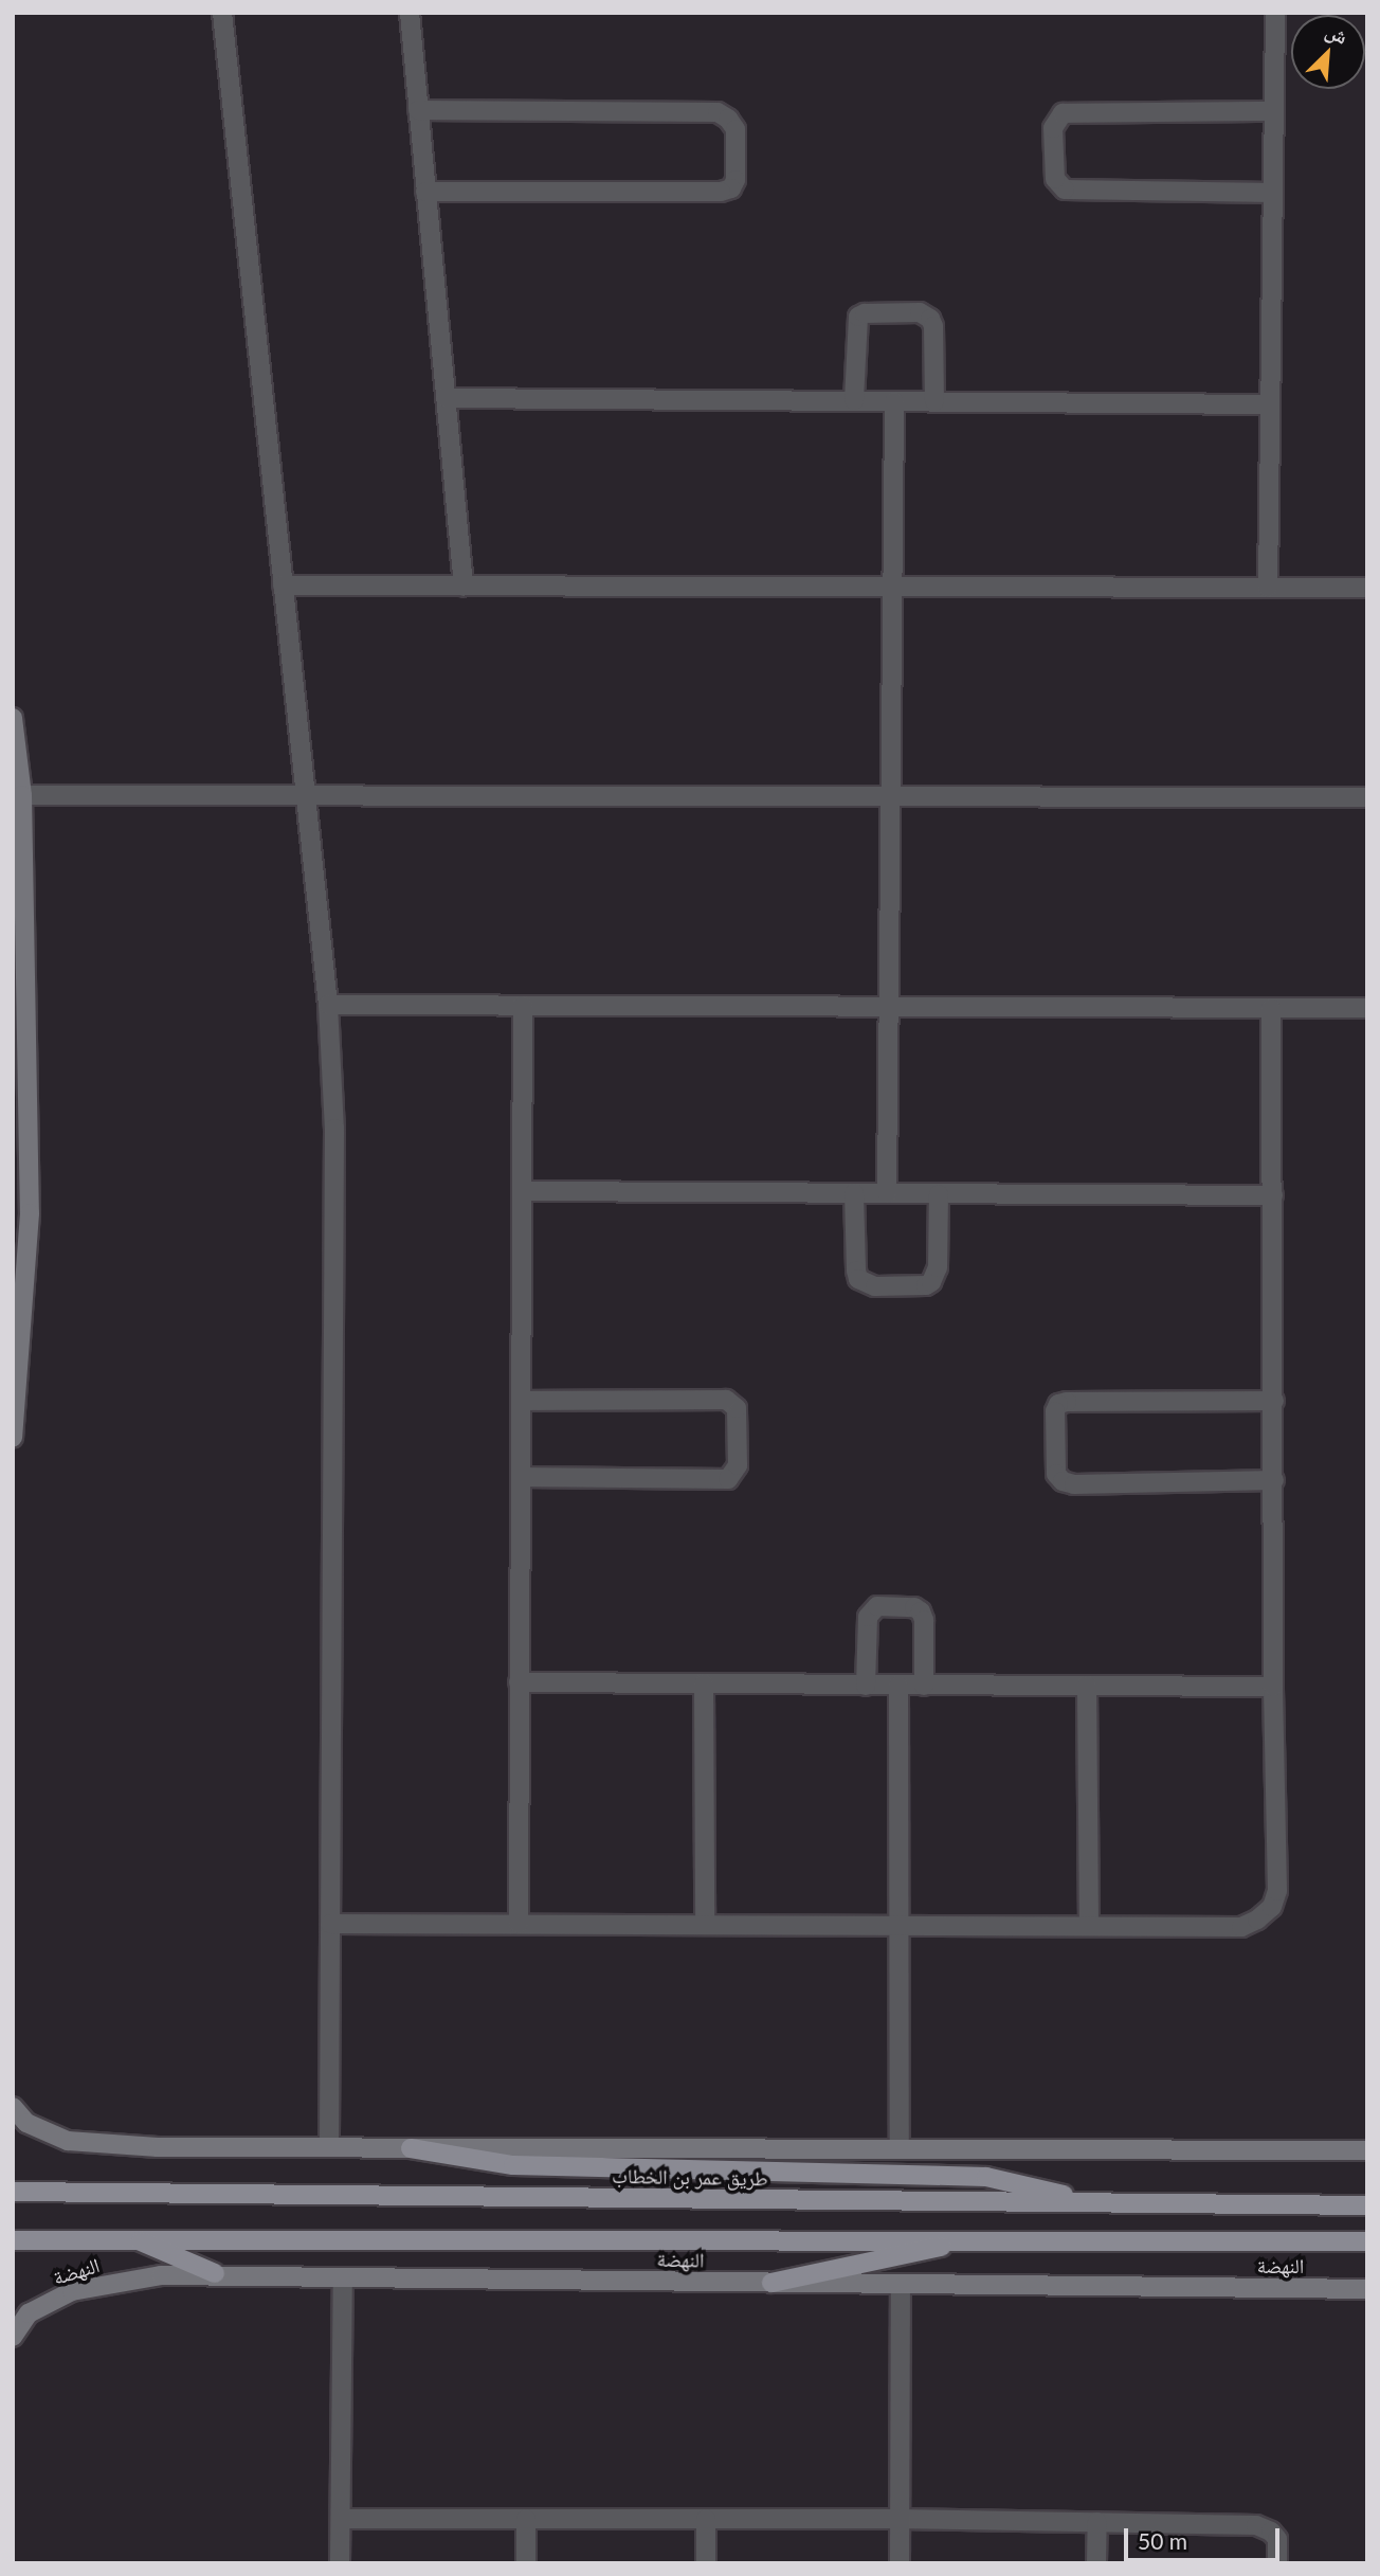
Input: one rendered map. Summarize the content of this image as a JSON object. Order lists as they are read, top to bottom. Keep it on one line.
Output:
{"streets":{"main road":["طريق عمر بن الخطاب","النهضة"]},"scale_bar":"50 m","north":"top right"}
